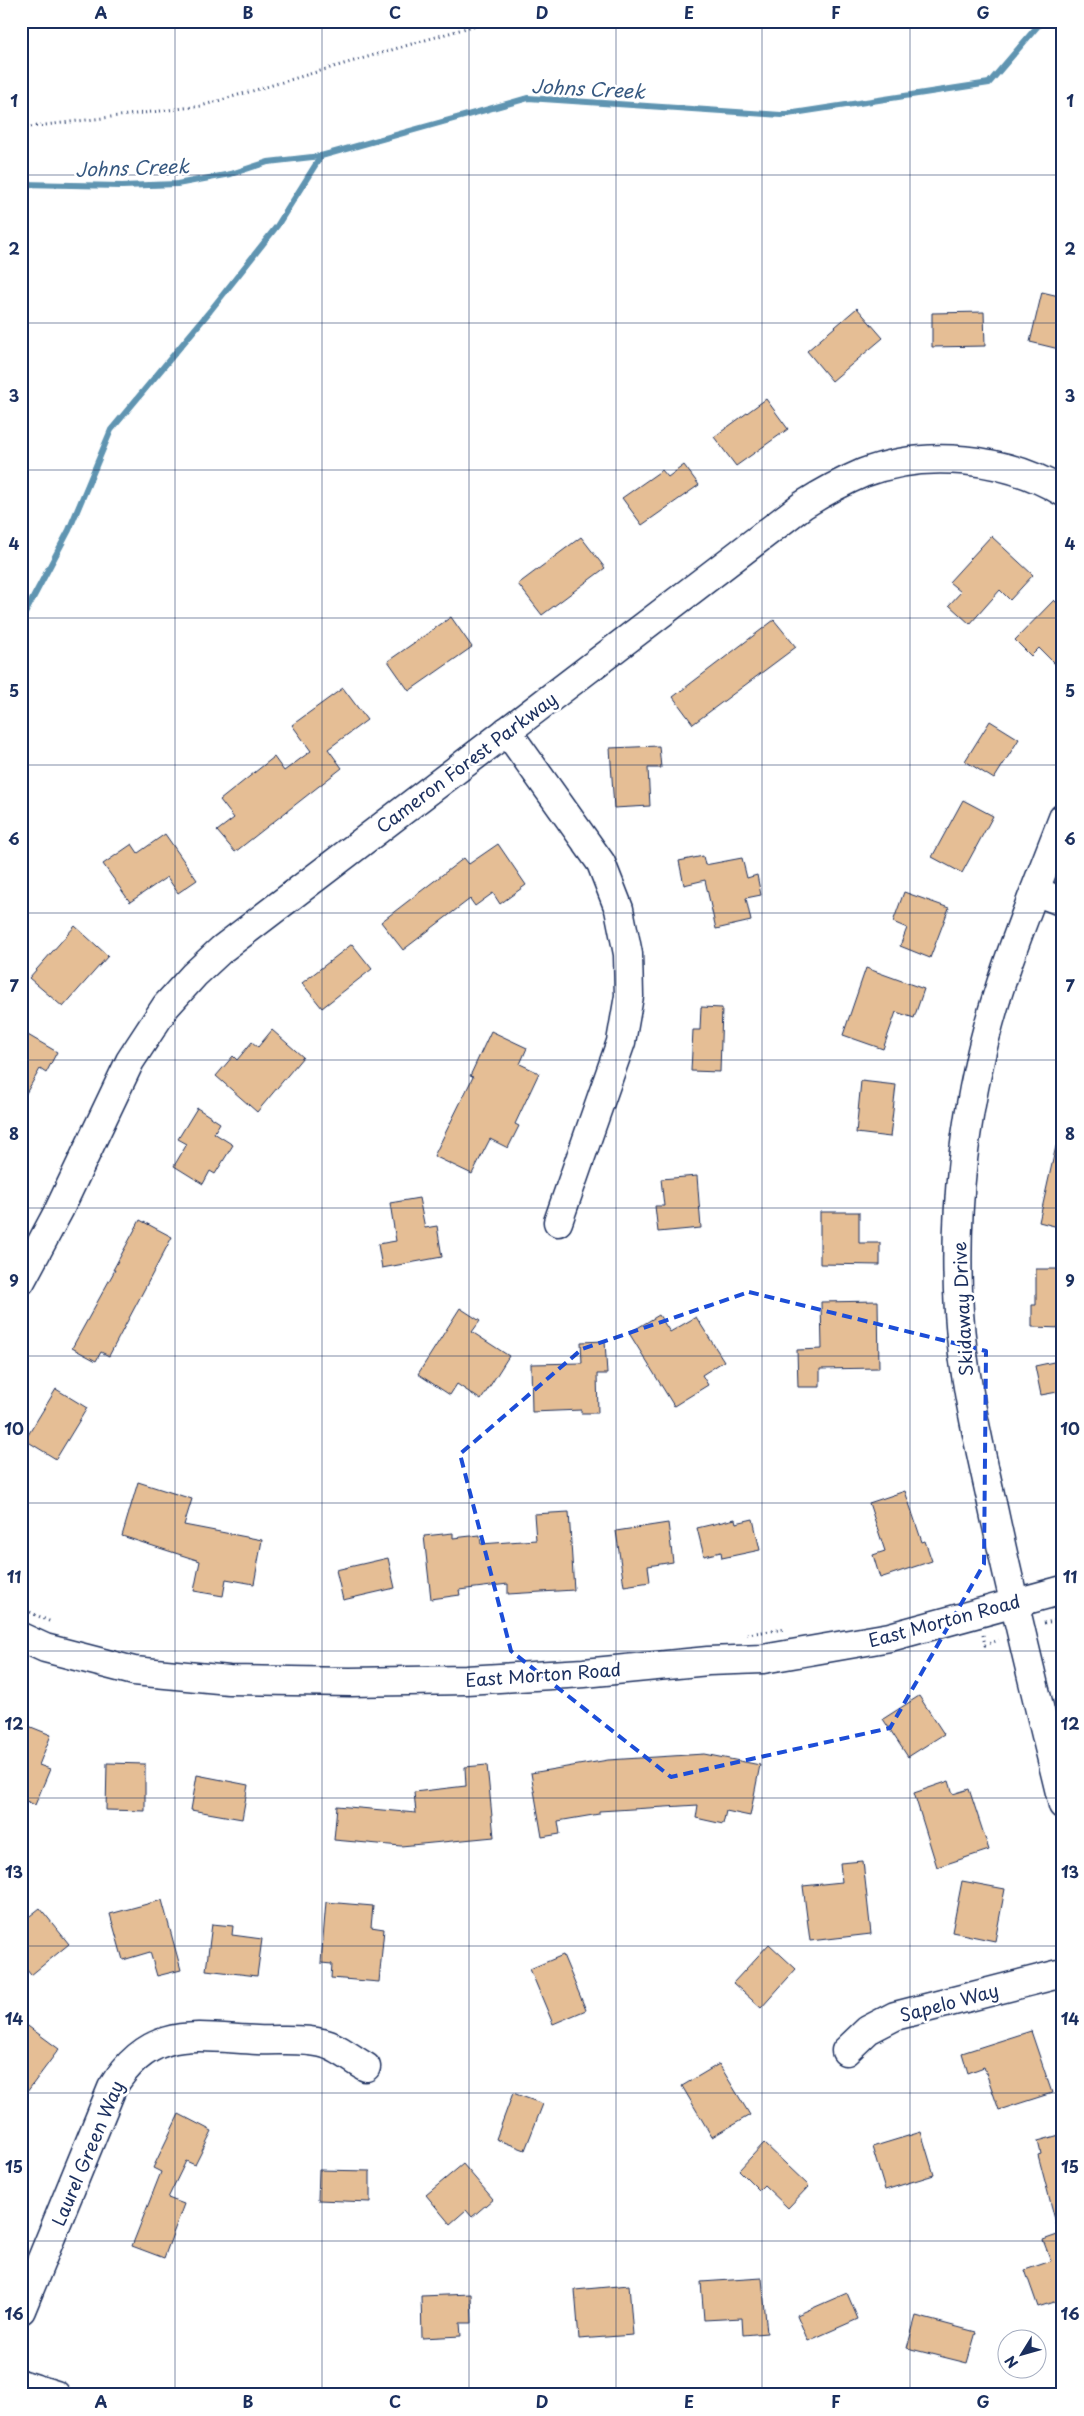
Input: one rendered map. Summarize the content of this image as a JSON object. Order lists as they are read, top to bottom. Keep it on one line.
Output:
{"streets":{"street":["Cameron Forest Parkway","Skidaway Drive","East Morton Road","Sapelo Way","Laurel Green Way"]},"crossings":[["Skidaway Drive","East Morton Road"]],"water":["Johns Creek"],"north":"bottom left","grid":{"columns":["A","B","C","D","E","F","G"],"rows":["1","2","3","4","5","6","7","8","9","10","11","12","13","14","15","16"]}}
